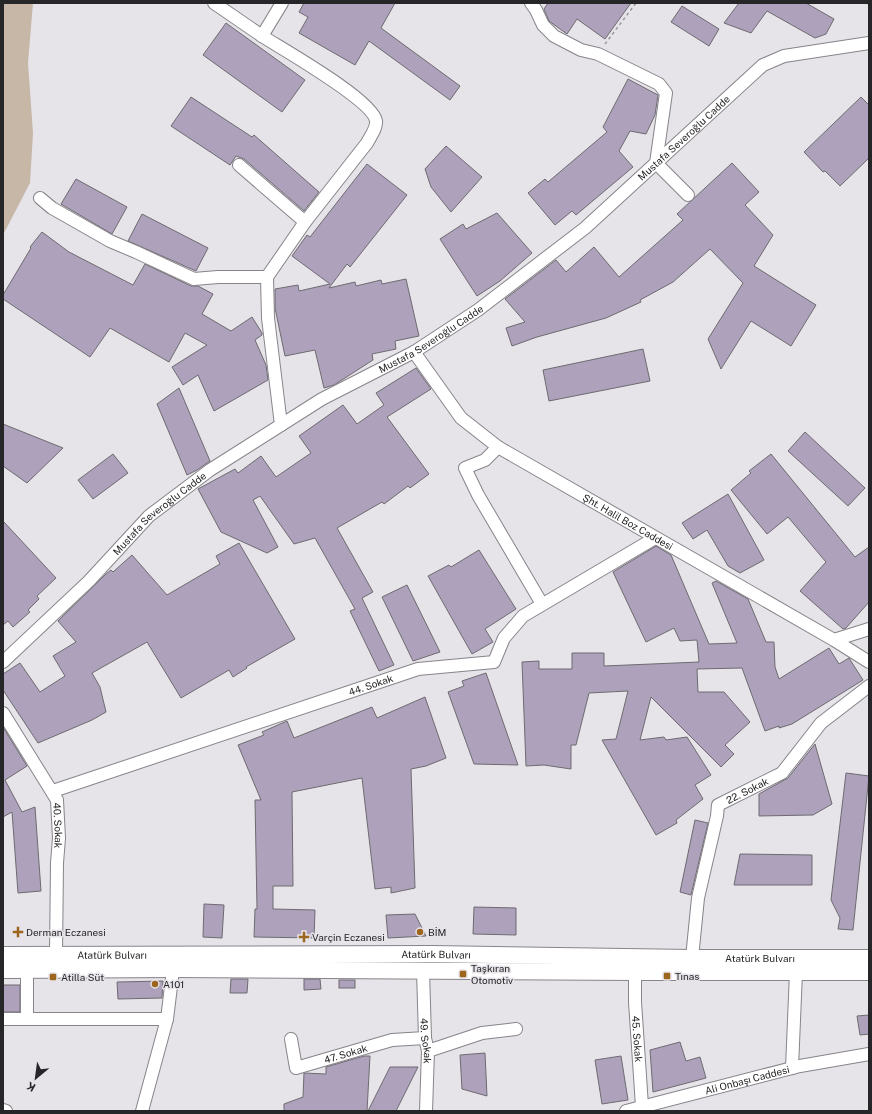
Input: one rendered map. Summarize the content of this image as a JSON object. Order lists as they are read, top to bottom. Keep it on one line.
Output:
{"streets":{"main road":["Atatürk Bulvarı"],"street":["Mustafa Severoğlu Cadde","Şht. Halil Boz Caddesi","44. Sokak","22. Sokak","40. Sokak","45. Sokak","49. Sokak","47. Sokak","Ali Onbaşı Caddesi"]},"crossings":[["Mustafa Severoğlu Cadde","Şht. Halil Boz Caddesi"],["Şht. Halil Boz Caddesi","44. Sokak"],["44. Sokak","40. Sokak"],["22. Sokak","Atatürk Bulvarı"],["40. Sokak","Atatürk Bulvarı"],["Atatürk Bulvarı","45. Sokak"],["Atatürk Bulvarı","49. Sokak"],["45. Sokak","Ali Onbaşı Caddesi"],["49. Sokak","47. Sokak"]],"places":{"health":["Derman Eczanesi","Varçin Eczanesi"],"other":["BİM","A101"],"transit":["Taşkıran Otomotiv","Tınas","Atilla Süt"]},"north":"bottom left"}
